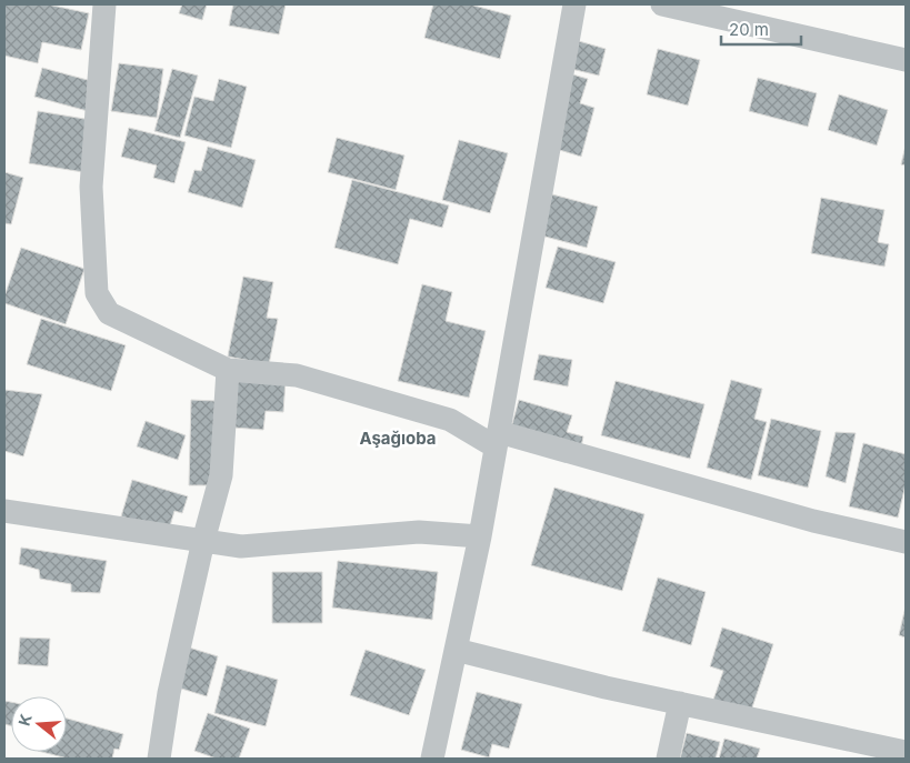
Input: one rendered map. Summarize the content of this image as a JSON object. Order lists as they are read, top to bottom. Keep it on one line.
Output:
{"districts":["Aşağıoba"],"scale_bar":"20 m","north":"left"}
